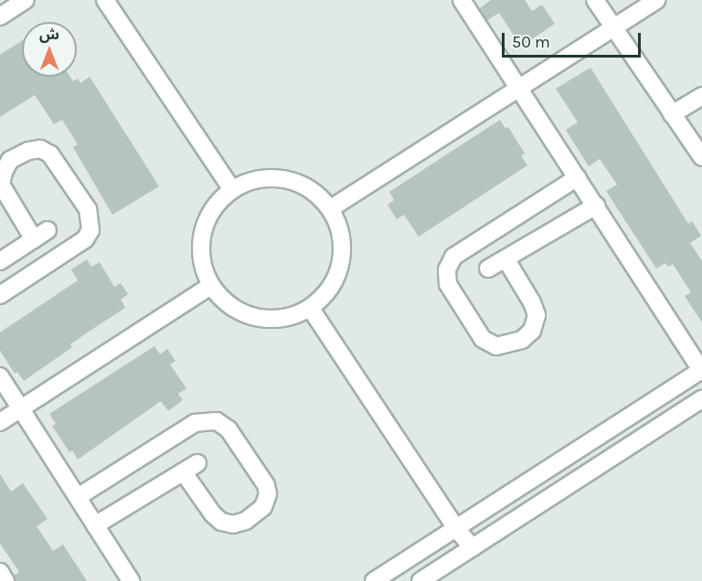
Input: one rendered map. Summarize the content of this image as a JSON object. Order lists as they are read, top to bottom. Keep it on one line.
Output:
{"scale_bar":"50 m","north":"top"}
